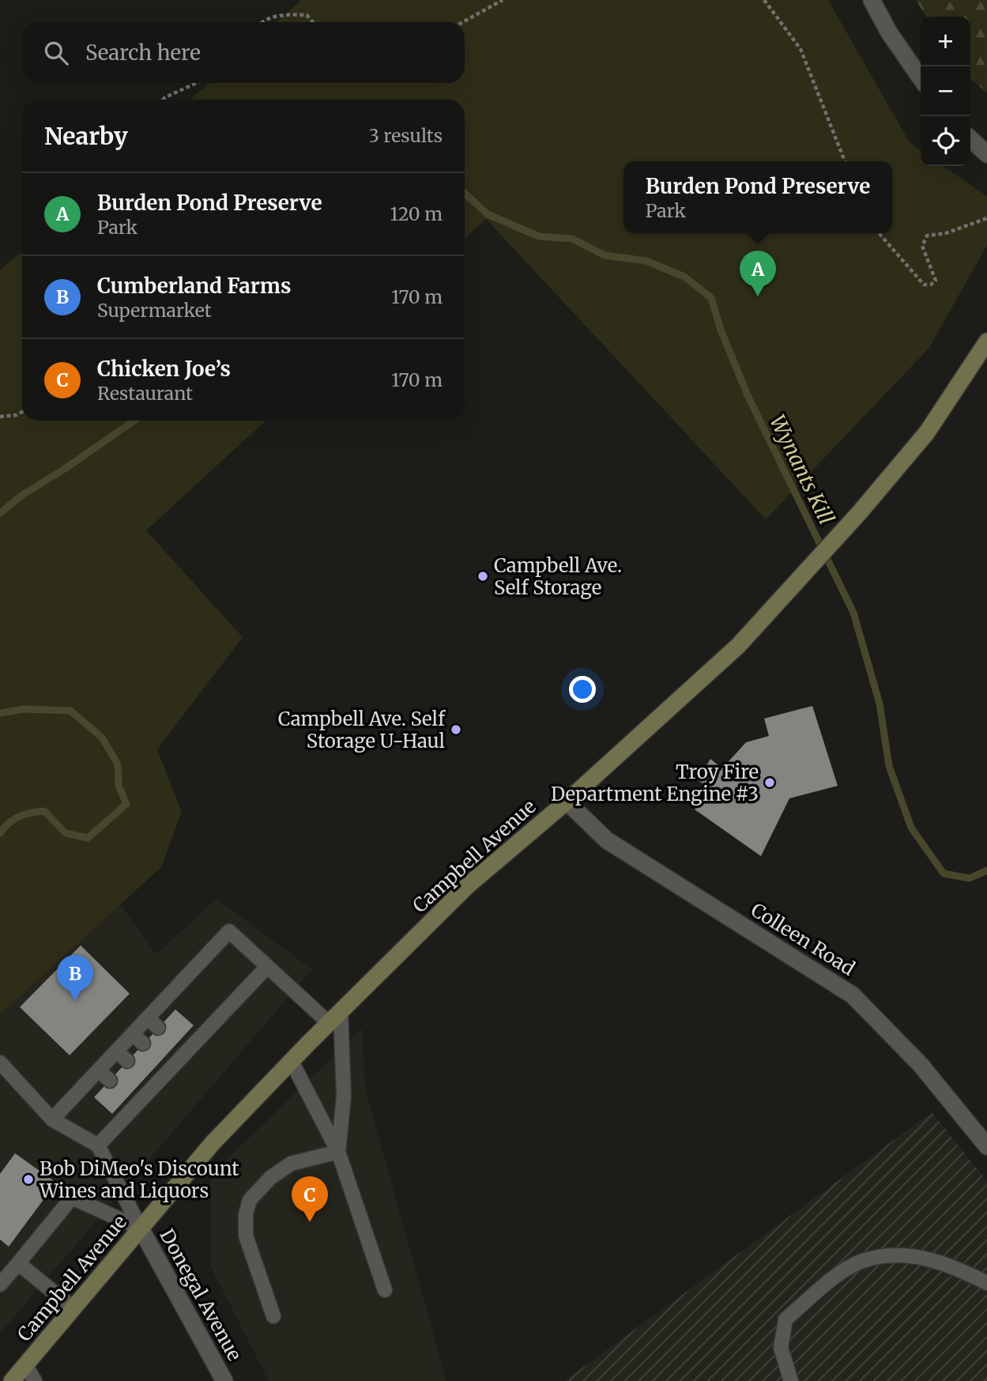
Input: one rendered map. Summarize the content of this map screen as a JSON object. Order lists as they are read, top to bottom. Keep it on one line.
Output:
{"streets":{"street":["Campbell Avenue","Colleen Road","Donegal Avenue"]},"crossings":[["Campbell Avenue","Colleen Road"],["Campbell Avenue","Donegal Avenue"]],"water":["Wynants Kill"],"places":["Campbell Ave. Self Storage","Campbell Ave. Self Storage U-Haul","Troy Fire Department Engine #3","Bob DiMeo's Discount Wines and Liquors"],"page":{"map_buttons":["+","−"],"search":"Search here","heading":["Nearby","3 results"],"popup":["Burden Pond Preserve","Park"],"list":[{"mark":"A","name":"Burden Pond Preserve","note":"Park","value":"120 m"},{"mark":"B","name":"Cumberland Farms","note":"Supermarket","value":"170 m"},{"mark":"C","name":"Chicken Joe’s","note":"Restaurant","value":"170 m"}],"pins":["A","B","C"]}}
